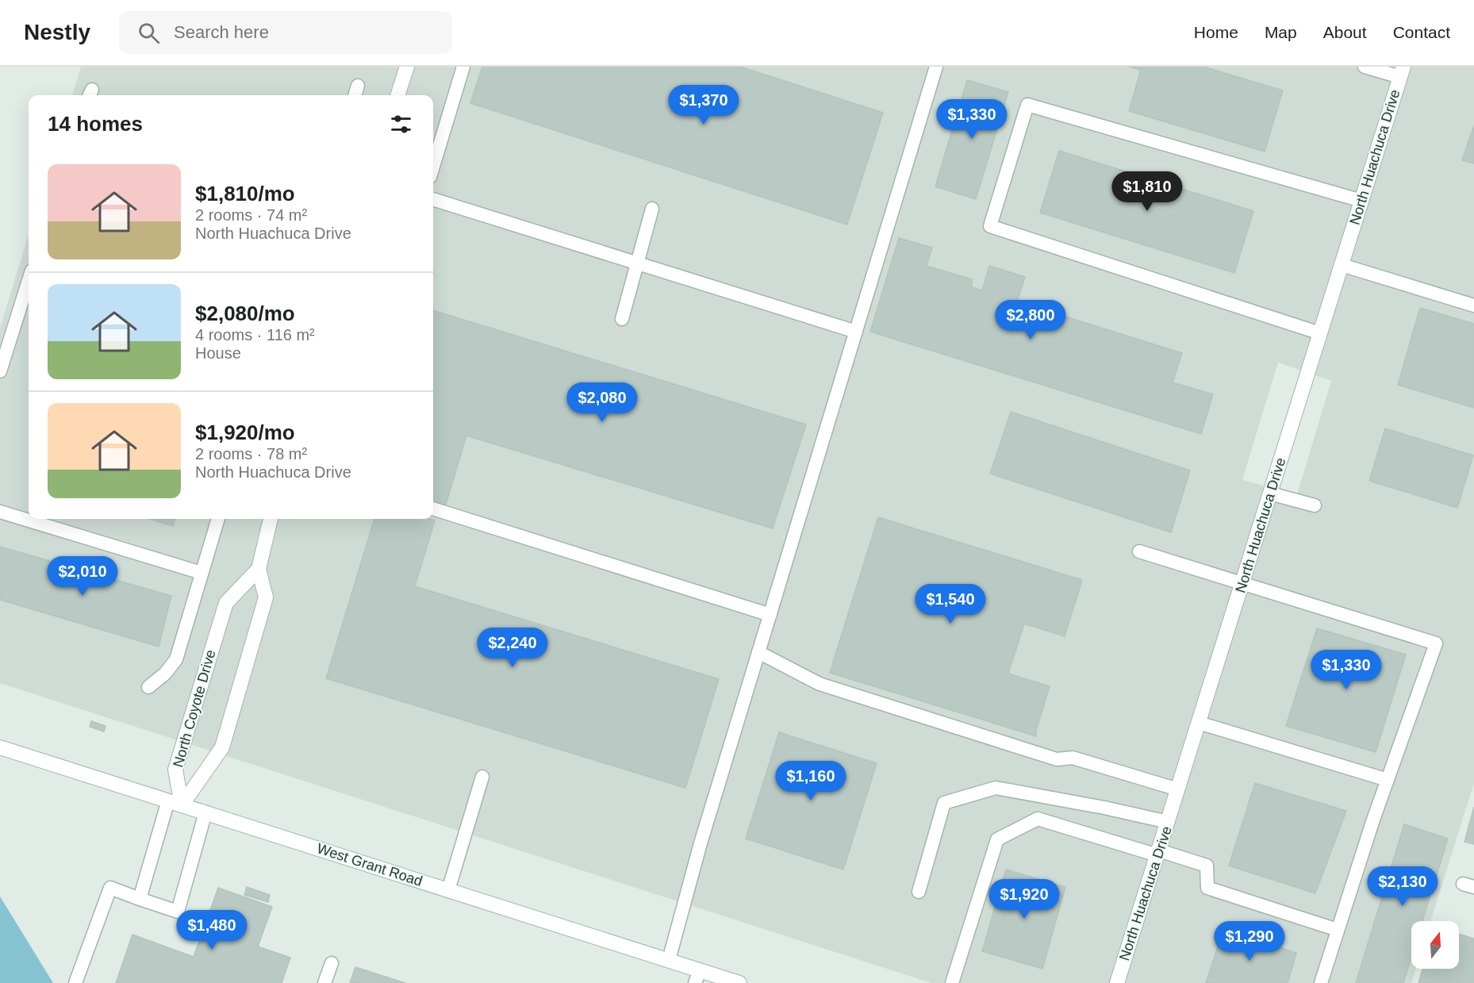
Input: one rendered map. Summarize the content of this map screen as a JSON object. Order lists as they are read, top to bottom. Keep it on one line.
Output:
{"streets":{"street":["North Huachuca Drive","North Coyote Drive","West Grant Road"]},"crossings":[["North Coyote Drive","West Grant Road"]],"north":"top","page":{"header":"Nestly","search":"Search here","nav":["Home","Map","About","Contact"],"price":["$1,370","$1,330","$1,810","$2,800","$2,080","$2,010","$1,540","$2,240","$1,330","$1,160","$2,130","$1,920","$1,480","$1,290"],"heading":"14 homes","list":[{"name":"$1,810/mo","note":"2 rooms · 74 m² · North Huachuca Drive"},{"name":"$2,080/mo","note":"4 rooms · 116 m² · House"},{"name":"$1,920/mo","note":"2 rooms · 78 m² · North Huachuca Drive"}]}}
